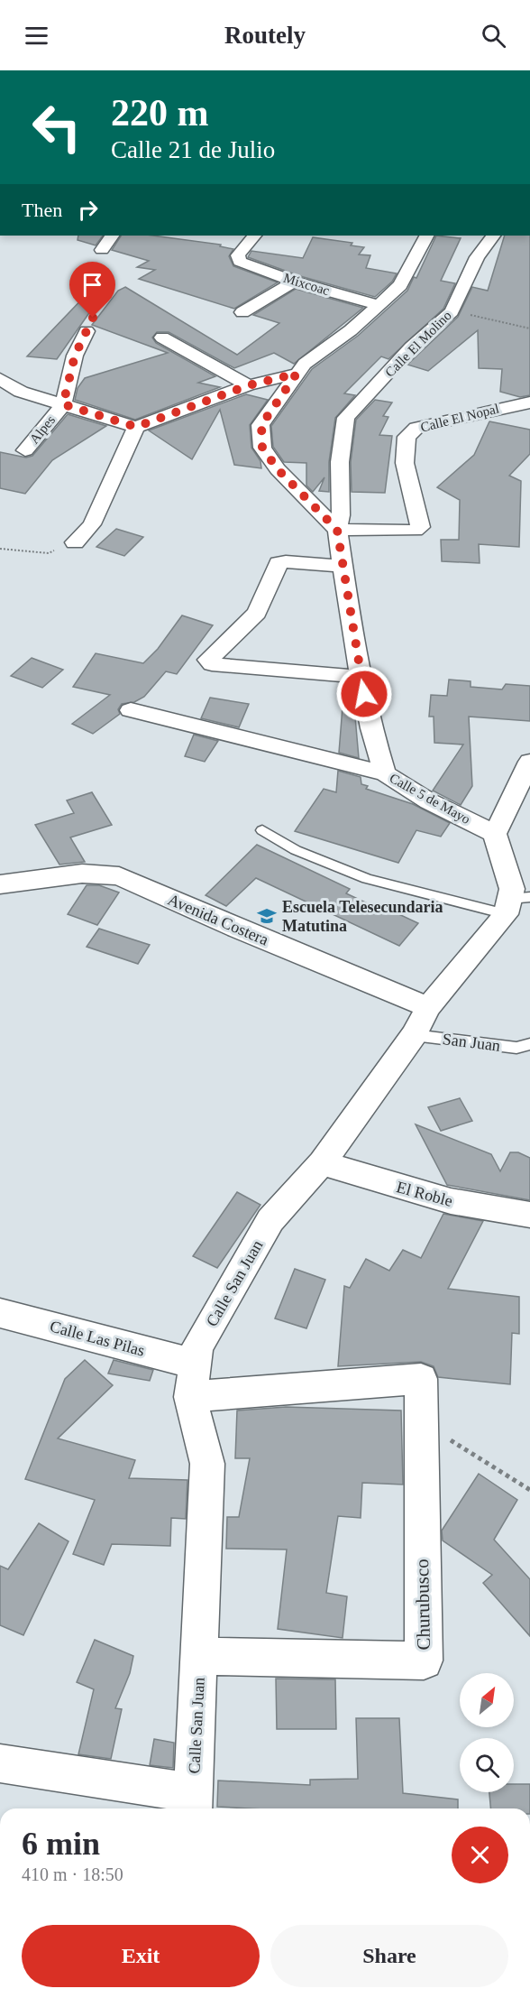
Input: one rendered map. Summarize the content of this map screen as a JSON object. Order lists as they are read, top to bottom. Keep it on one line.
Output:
{"streets":{"street":["Mixcoac","Calle El Molino","Calle El Nopal","Alpes","Calle 5 de Mayo","Avenida Costera","El Roble","Calle San Juan","Calle Las Pilas","Churubusco"],"lane":["San Juan"]},"crossings":[["Calle El Molino","Calle 5 de Mayo"],["Calle El Nopal","Calle 5 de Mayo"],["Avenida Costera","Calle San Juan"],["San Juan","Calle San Juan"],["El Roble","Calle San Juan"],["Calle San Juan","Calle Las Pilas"],["Calle San Juan","Churubusco"]],"places":{"school or university":["Escuela Telesecundaria Matutina"]},"north":"top right","page":{"header":"Routely","turn":["220 m","Calle 21 de Julio"],"then":"Then","heading":["6 min","410 m · 18:50"],"buttons":["Exit","Share"]}}
